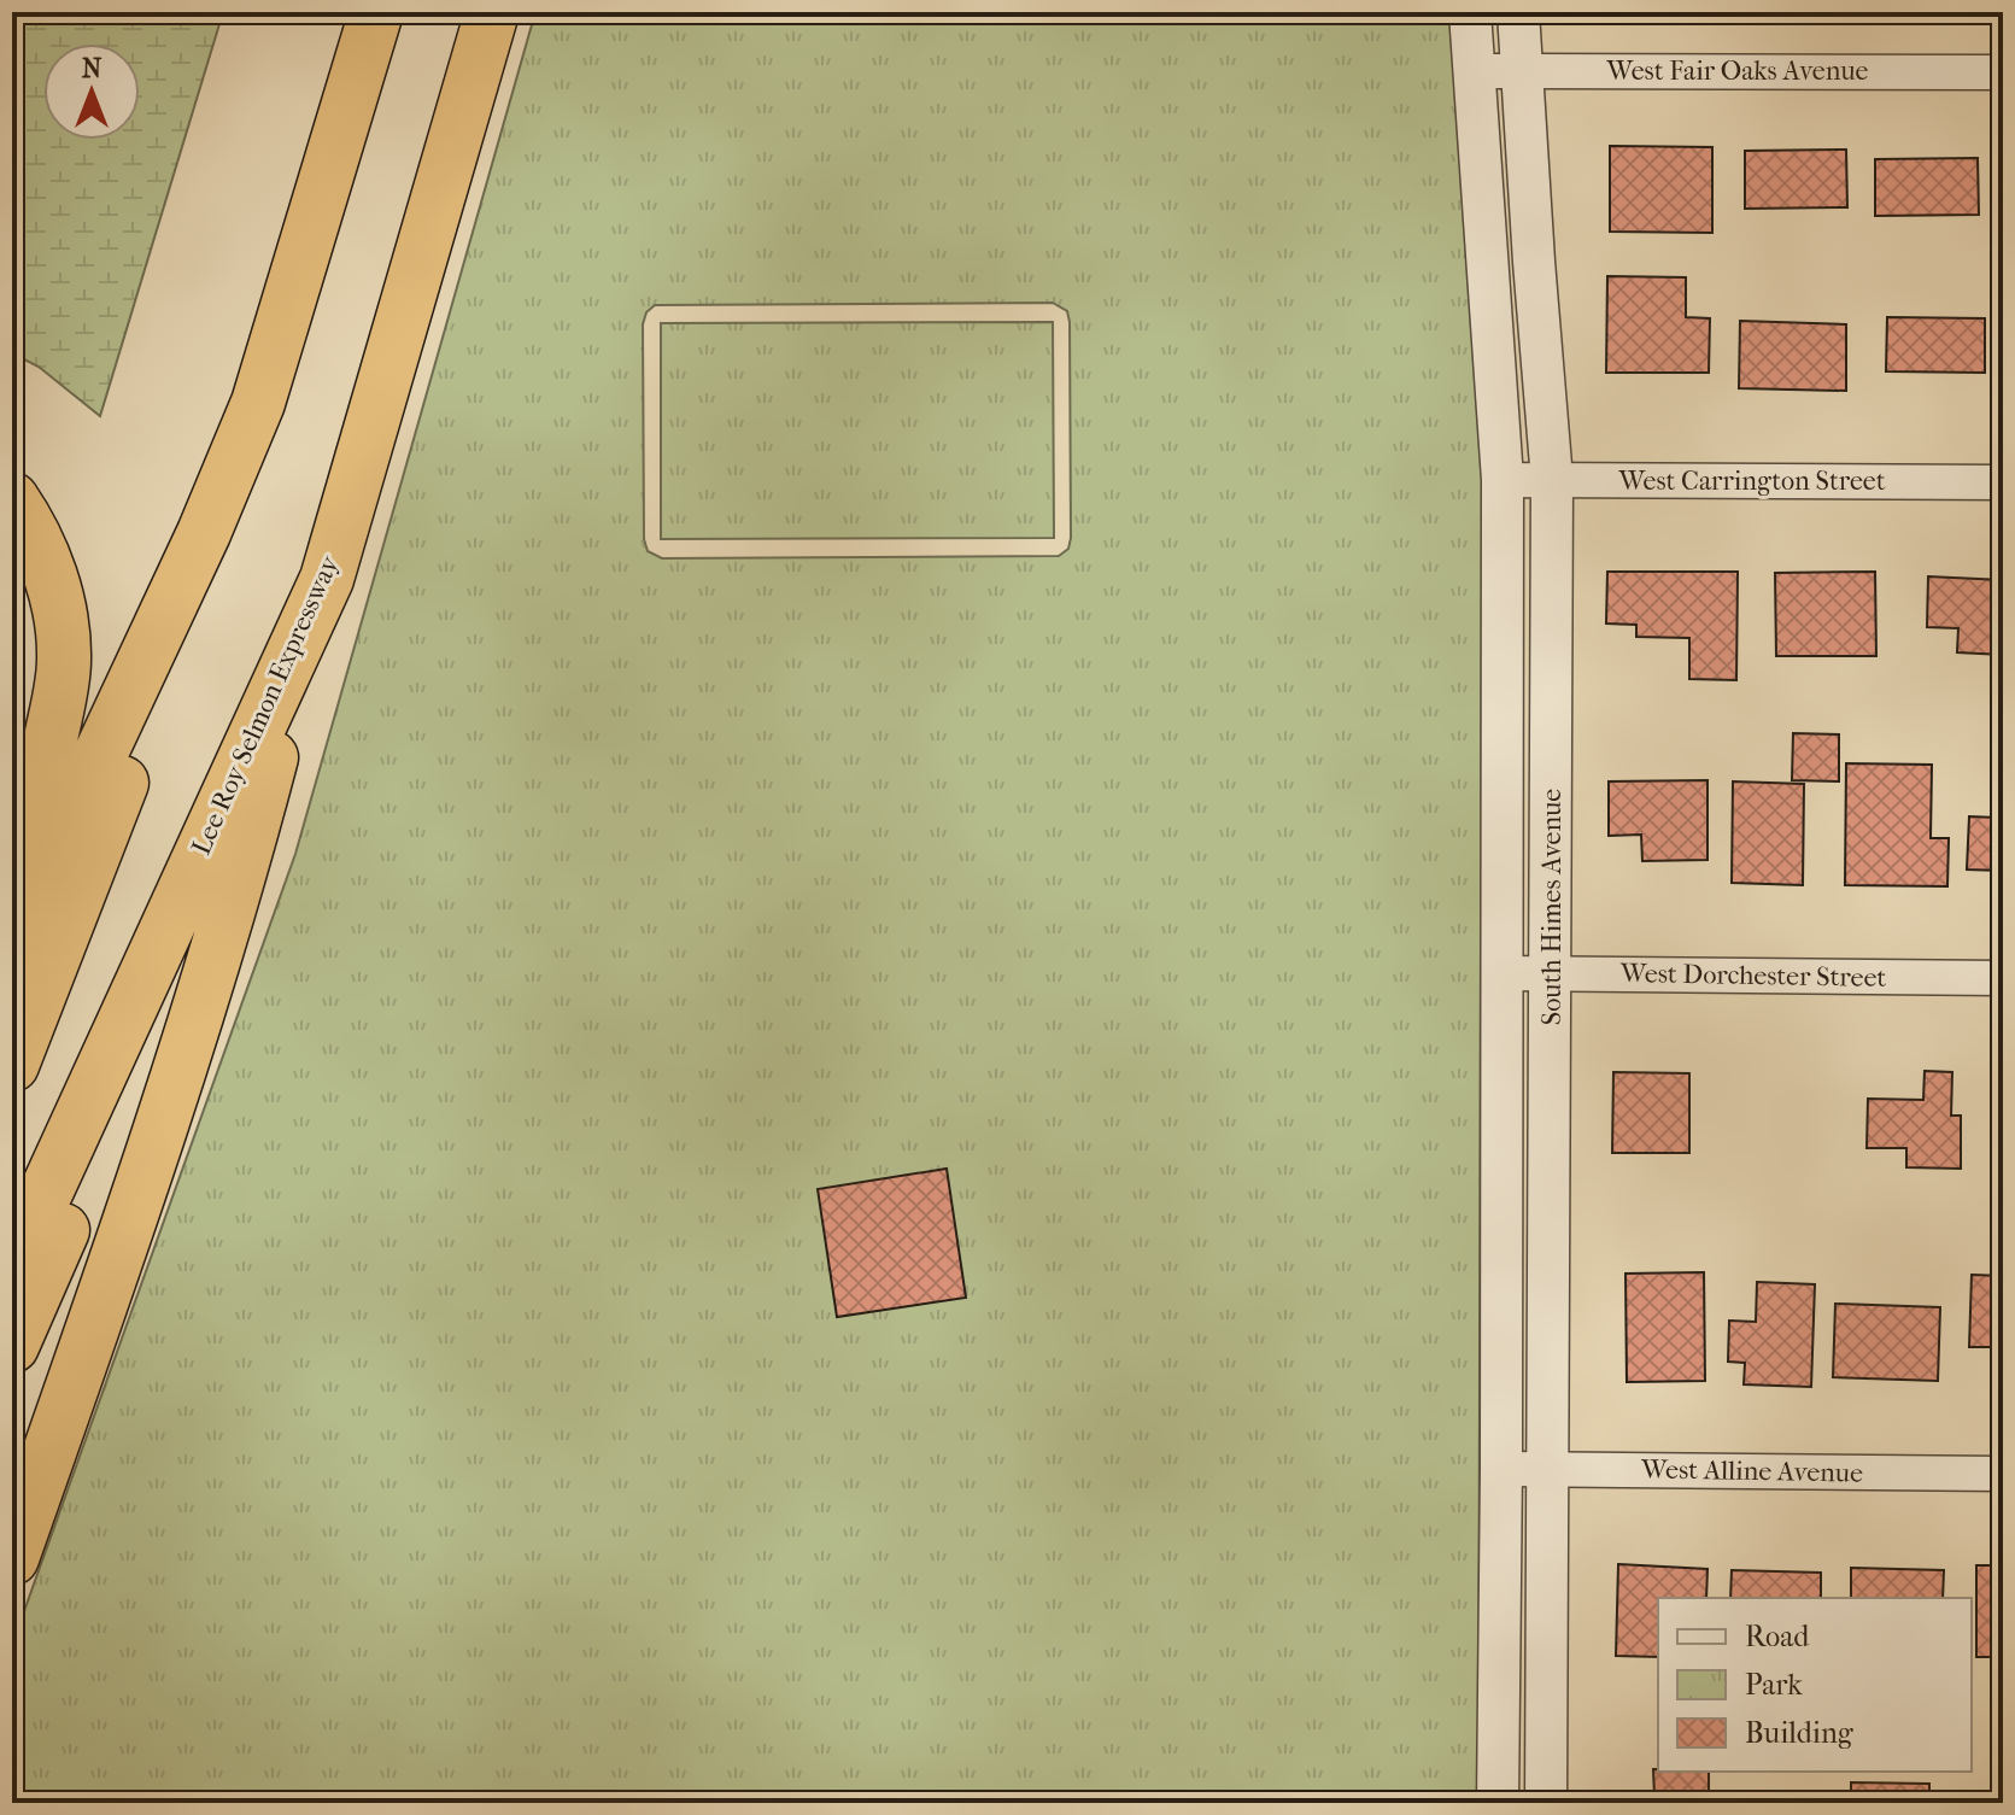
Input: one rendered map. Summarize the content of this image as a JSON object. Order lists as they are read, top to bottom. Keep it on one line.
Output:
{"streets":{"highway":["Lee Roy Selmon Expressway"],"street":["West Fair Oaks Avenue","West Carrington Street","South Himes Avenue","West Dorchester Street","West Alline Avenue"]},"crossings":[["West Fair Oaks Avenue","South Himes Avenue"],["West Carrington Street","South Himes Avenue"],["South Himes Avenue","West Dorchester Street"],["South Himes Avenue","West Alline Avenue"]],"legend":["Road","Park","Building"],"north":"top"}
